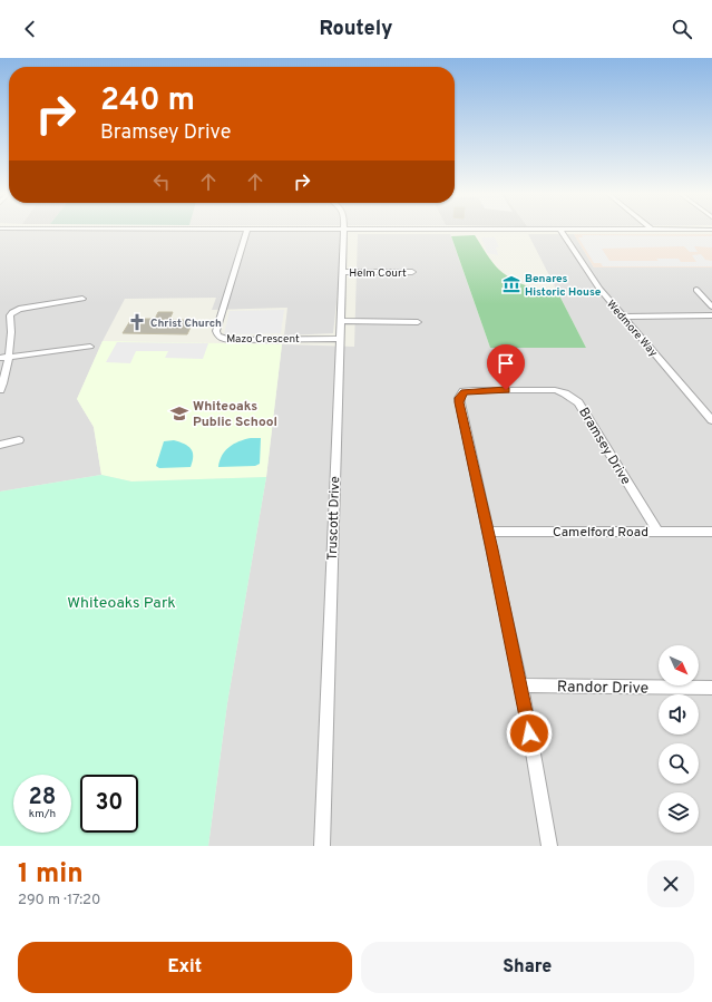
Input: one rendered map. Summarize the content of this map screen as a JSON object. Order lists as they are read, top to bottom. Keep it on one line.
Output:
{"streets":{"street":["Helm Court","Wedmore Way","Mazo Crescent","Bramsey Drive","Truscott Drive","Camelford Road","Randor Drive"]},"crossings":[["Helm Court","Truscott Drive"],["Mazo Crescent","Truscott Drive"],["Bramsey Drive","Camelford Road"],["Bramsey Drive","Randor Drive"]],"parks":["Whiteoaks Park"],"places":{"museum":["Benares Historic House"],"church":["Christ Church"],"school or university":["Whiteoaks Public School"]},"north":"bottom right","page":{"header":"Routely","turn":["240 m","Bramsey Drive"],"speed":"28 km/h","limit":"30","heading":["1 min","290 m · 17:20"],"buttons":["Exit","Share"]}}
